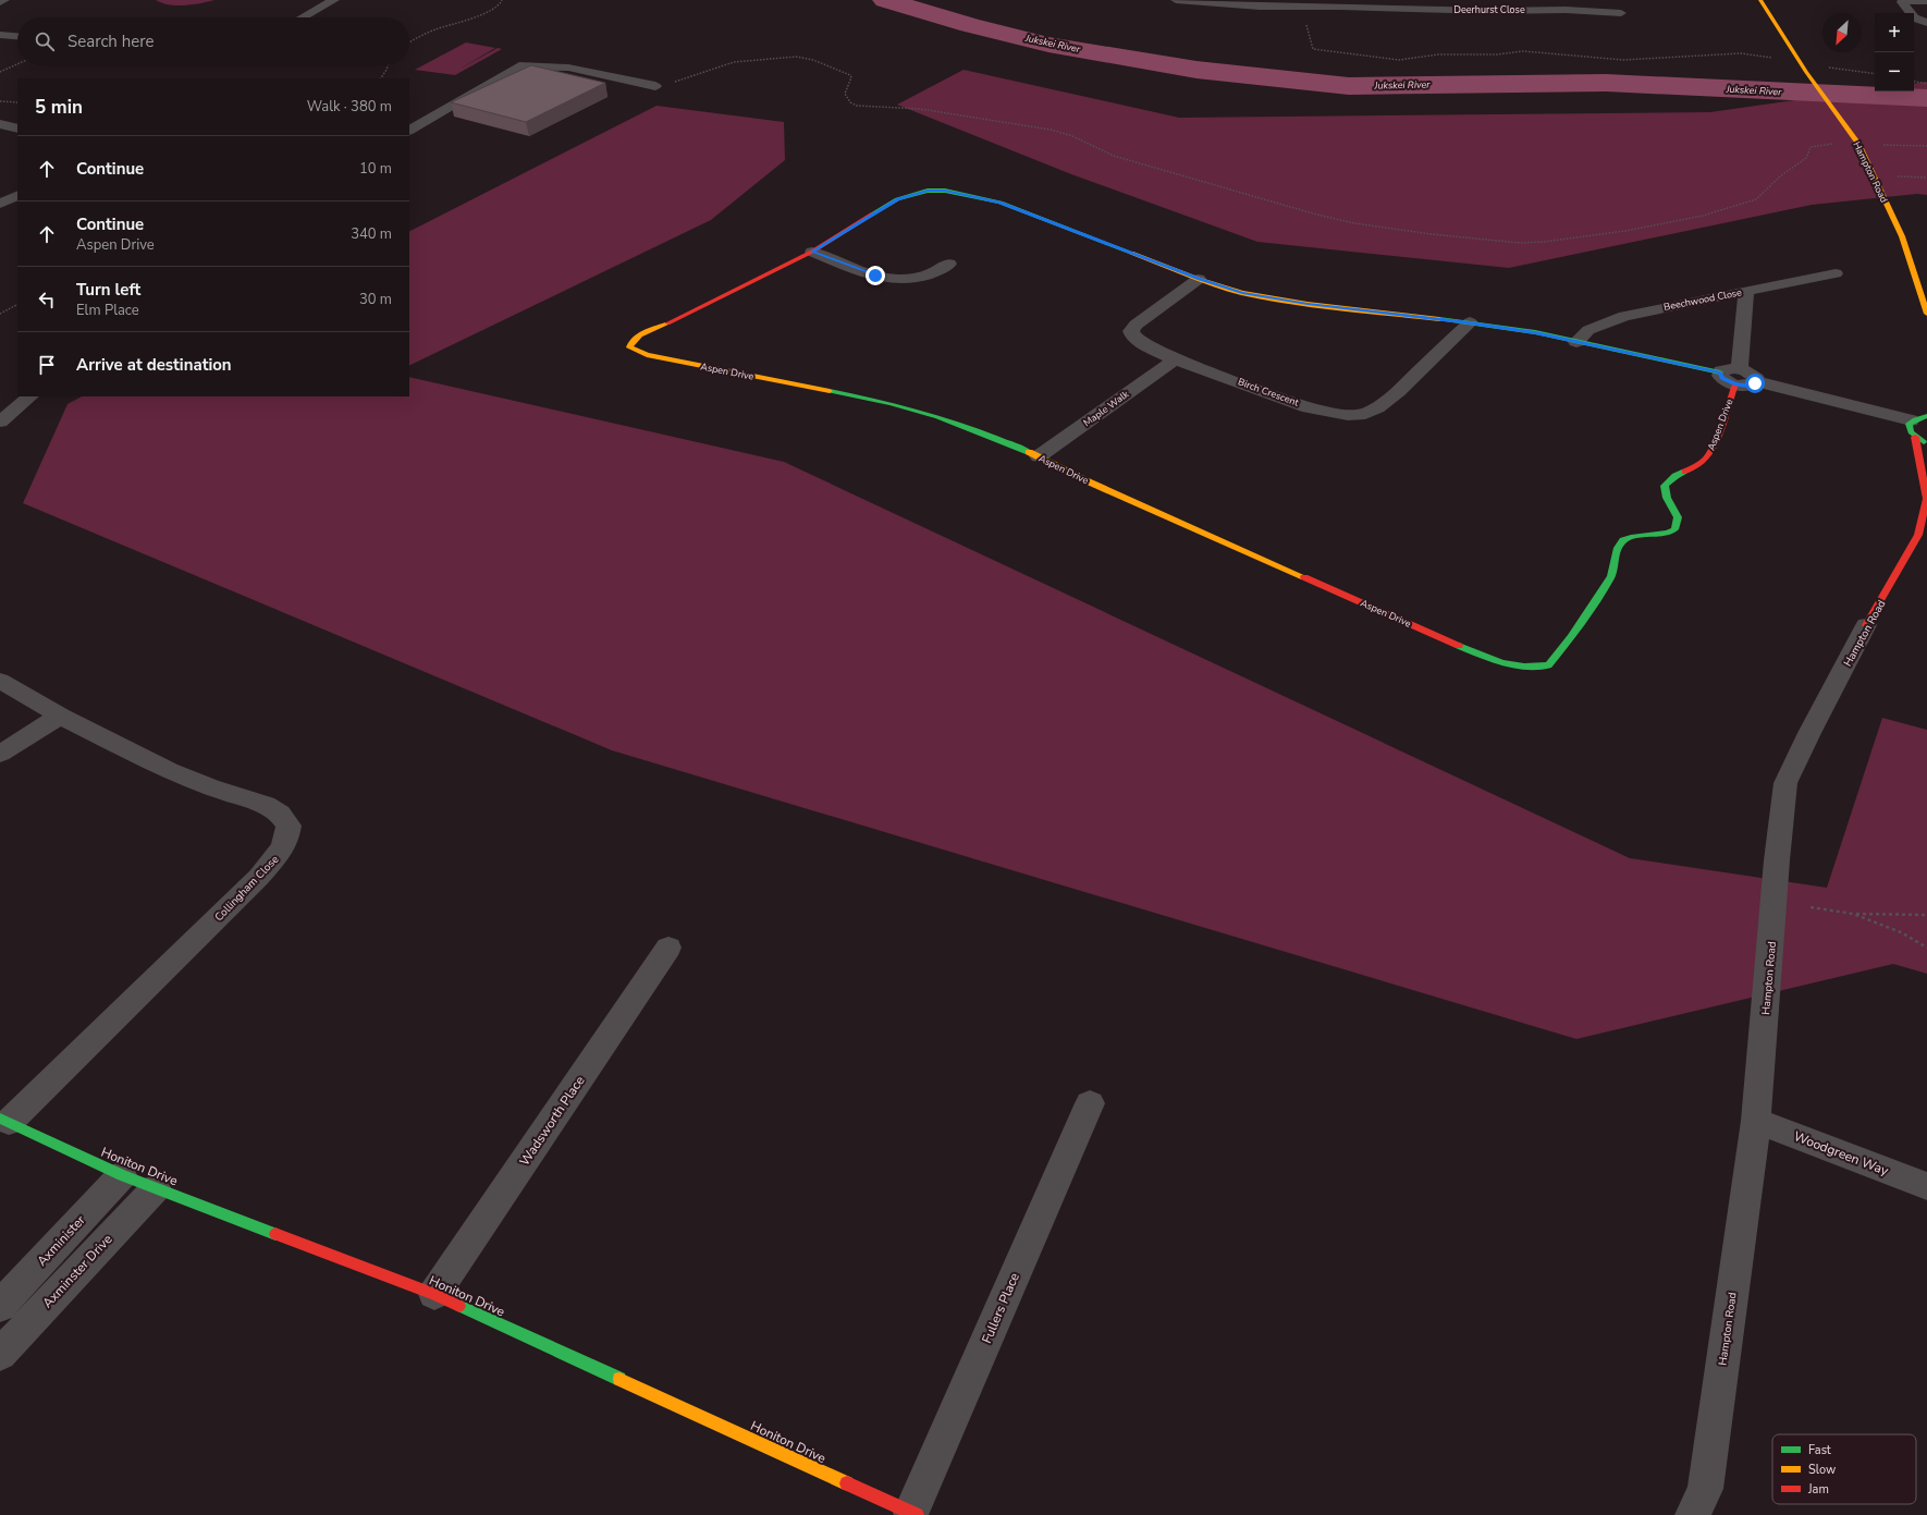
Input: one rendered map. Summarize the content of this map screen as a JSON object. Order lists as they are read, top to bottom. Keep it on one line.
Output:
{"streets":{"street":["Deerhurst Close","Hampton Road","Beechwood Close","Aspen Drive","Birch Crescent","Maple Walk","Collingham Close","Wadsworth Place","Woodgreen Way","Honiton Drive","Axminister","Axminster Drive","Fullers Place"]},"crossings":[["Hampton Road","Woodgreen Way"],["Beechwood Close","Aspen Drive"],["Aspen Drive","Birch Crescent"],["Aspen Drive","Maple Walk"],["Birch Crescent","Maple Walk"],["Collingham Close","Honiton Drive"],["Wadsworth Place","Honiton Drive"],["Honiton Drive","Axminister"],["Honiton Drive","Axminster Drive"],["Honiton Drive","Fullers Place"]],"water":["Jukskei River"],"legend":["Fast","Slow","Jam"],"north":"bottom left","page":{"map_buttons":["+","−"],"search":"Search here","heading":["5 min","Walk · 380 m"],"list":[["Continue","10 m"],["Continue","Aspen Drive","340 m"],["Turn left","Elm Place","30 m"],"Arrive at destination"]}}
